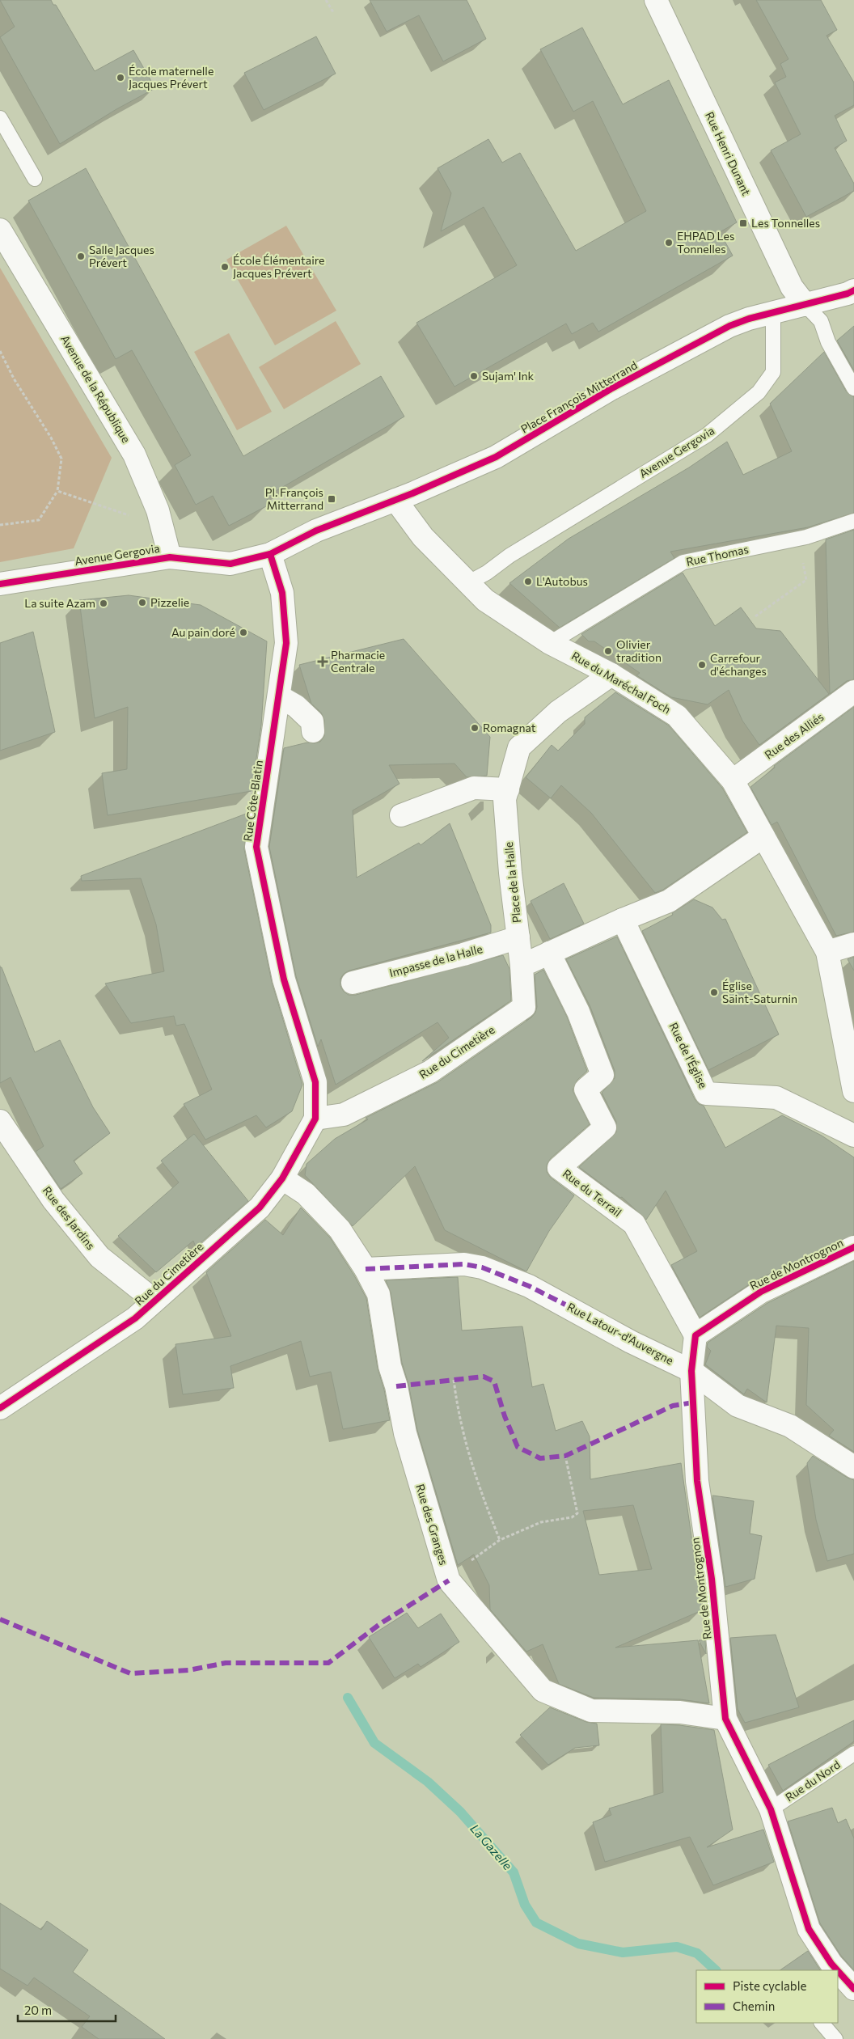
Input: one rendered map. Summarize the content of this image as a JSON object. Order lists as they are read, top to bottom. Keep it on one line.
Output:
{"streets":{"street":["Rue Henri Dunant","Avenue de la République","Place François Mitterrand","Avenue Gergovia","Rue du Maréchal Foch","Rue des Alliés","Rue Côte-Blatin","Place de la Halle","Impasse de la Halle","Rue du Cimetière","Rue de l'Église","Rue du Terrail","Rue des Jardins","Rue de Montrognon","Rue Latour-d'Auvergne","Rue des Granges"],"lane":["Rue Thomas","Rue du Nord"]},"crossings":[["Avenue de la République","Avenue Gergovia"],["Place François Mitterrand","Avenue Gergovia"],["Place François Mitterrand","Rue du Maréchal Foch"],["Avenue Gergovia","Rue du Maréchal Foch"],["Avenue Gergovia","Rue Côte-Blatin"],["Rue Thomas","Rue du Maréchal Foch"],["Rue du Maréchal Foch","Rue des Alliés"],["Rue Côte-Blatin","Rue du Cimetière"],["Place de la Halle","Impasse de la Halle"],["Place de la Halle","Rue du Cimetière"],["Rue du Cimetière","Rue des Jardins"],["Rue du Cimetière","Rue des Granges"],["Rue du Terrail","Rue de Montrognon"],["Rue de Montrognon","Rue Latour-d'Auvergne"],["Rue de Montrognon","Rue des Granges"],["Rue de Montrognon","Rue du Nord"],["Rue Latour-d'Auvergne","Rue des Granges"]],"water":["La Gazelle"],"places":{"other":["École maternelle Jacques Prévert","EHPAD Les Tonnelles","Salle Jacques Prévert","École Élémentaire Jacques Prévert","Sujam' Ink","L'Autobus","Pizzelie","La suite Azam","Au pain doré","Olivier tradition","Carrefour d'échanges","Romagnat","Église Saint-Saturnin"],"transit":["Les Tonnelles","Pl. François Mitterrand"],"health":["Pharmacie Centrale"]},"legend":["Piste cyclable","Chemin"],"scale_bar":"20 m"}
